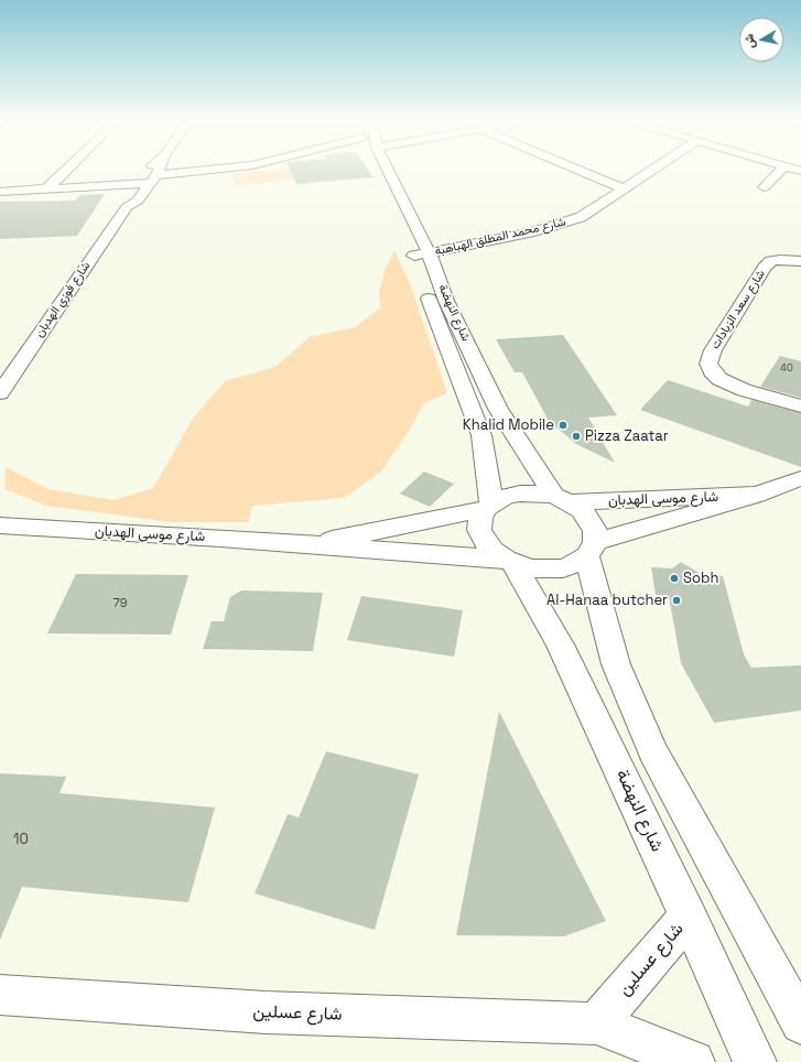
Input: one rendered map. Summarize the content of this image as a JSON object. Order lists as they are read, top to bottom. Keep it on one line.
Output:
{"streets":{"street":["شارع محمد المطلق الهباهبة","شارع فوزي الهدبان","شارع سعد الزيادات","شارع النهضة","شارع موسى الهدبان","شارع عسلين"]},"crossings":[["شارع محمد المطلق الهباهبة","شارع النهضة"],["شارع النهضة","شارع موسى الهدبان"],["شارع النهضة","شارع عسلين"]],"places":["Khalid Mobile","Pizza Zaatar","Sobh","Al-Hanaa butcher"],"house_numbers":["40","79","10"],"north":"left"}
